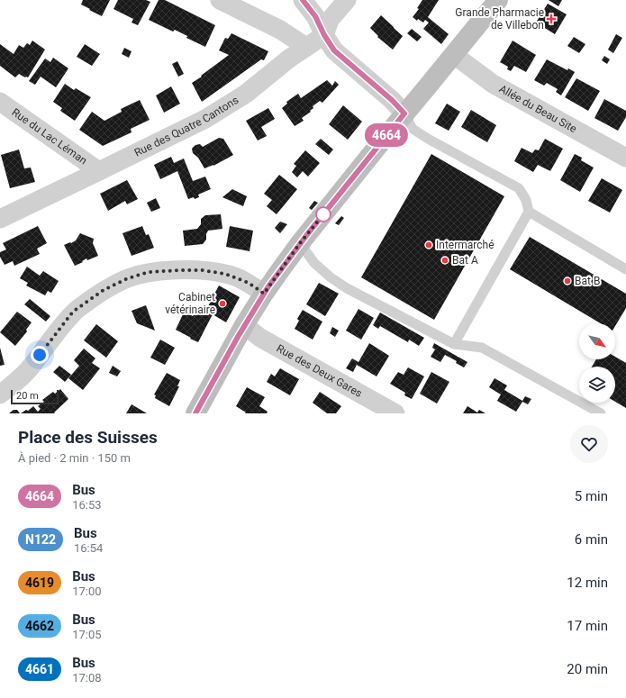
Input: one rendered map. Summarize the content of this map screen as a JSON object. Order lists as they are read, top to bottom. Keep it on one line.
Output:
{"streets":{"street":["Allée du Beau Site","Rue des Quatre Cantons","Rue du Lac Léman","Rue des Deux Gares"]},"crossings":[["Rue des Quatre Cantons","Rue du Lac Léman"]],"places":{"health":["Grande Pharmacie de Villebon"],"other":["Intermarché","Bat A","Bat B","Cabinet vétérinaire"]},"lines":["bus line 4664"],"scale_bar":"20 m","north":"bottom right","page":{"on_map":"4664","scale":"20 m","heading":["Place des Suisses","À pied · 2 min · 150 m"],"list":[{"mark":"4664","name":"Bus","note":"16:53","value":"5 min"},{"mark":"N122","name":"Bus","note":"16:54","value":"6 min"},{"mark":"4619","name":"Bus","note":"17:00","value":"12 min"},{"mark":"4662","name":"Bus","note":"17:05","value":"17 min"},{"mark":"4661","name":"Bus","note":"17:08","value":"20 min"}]}}
